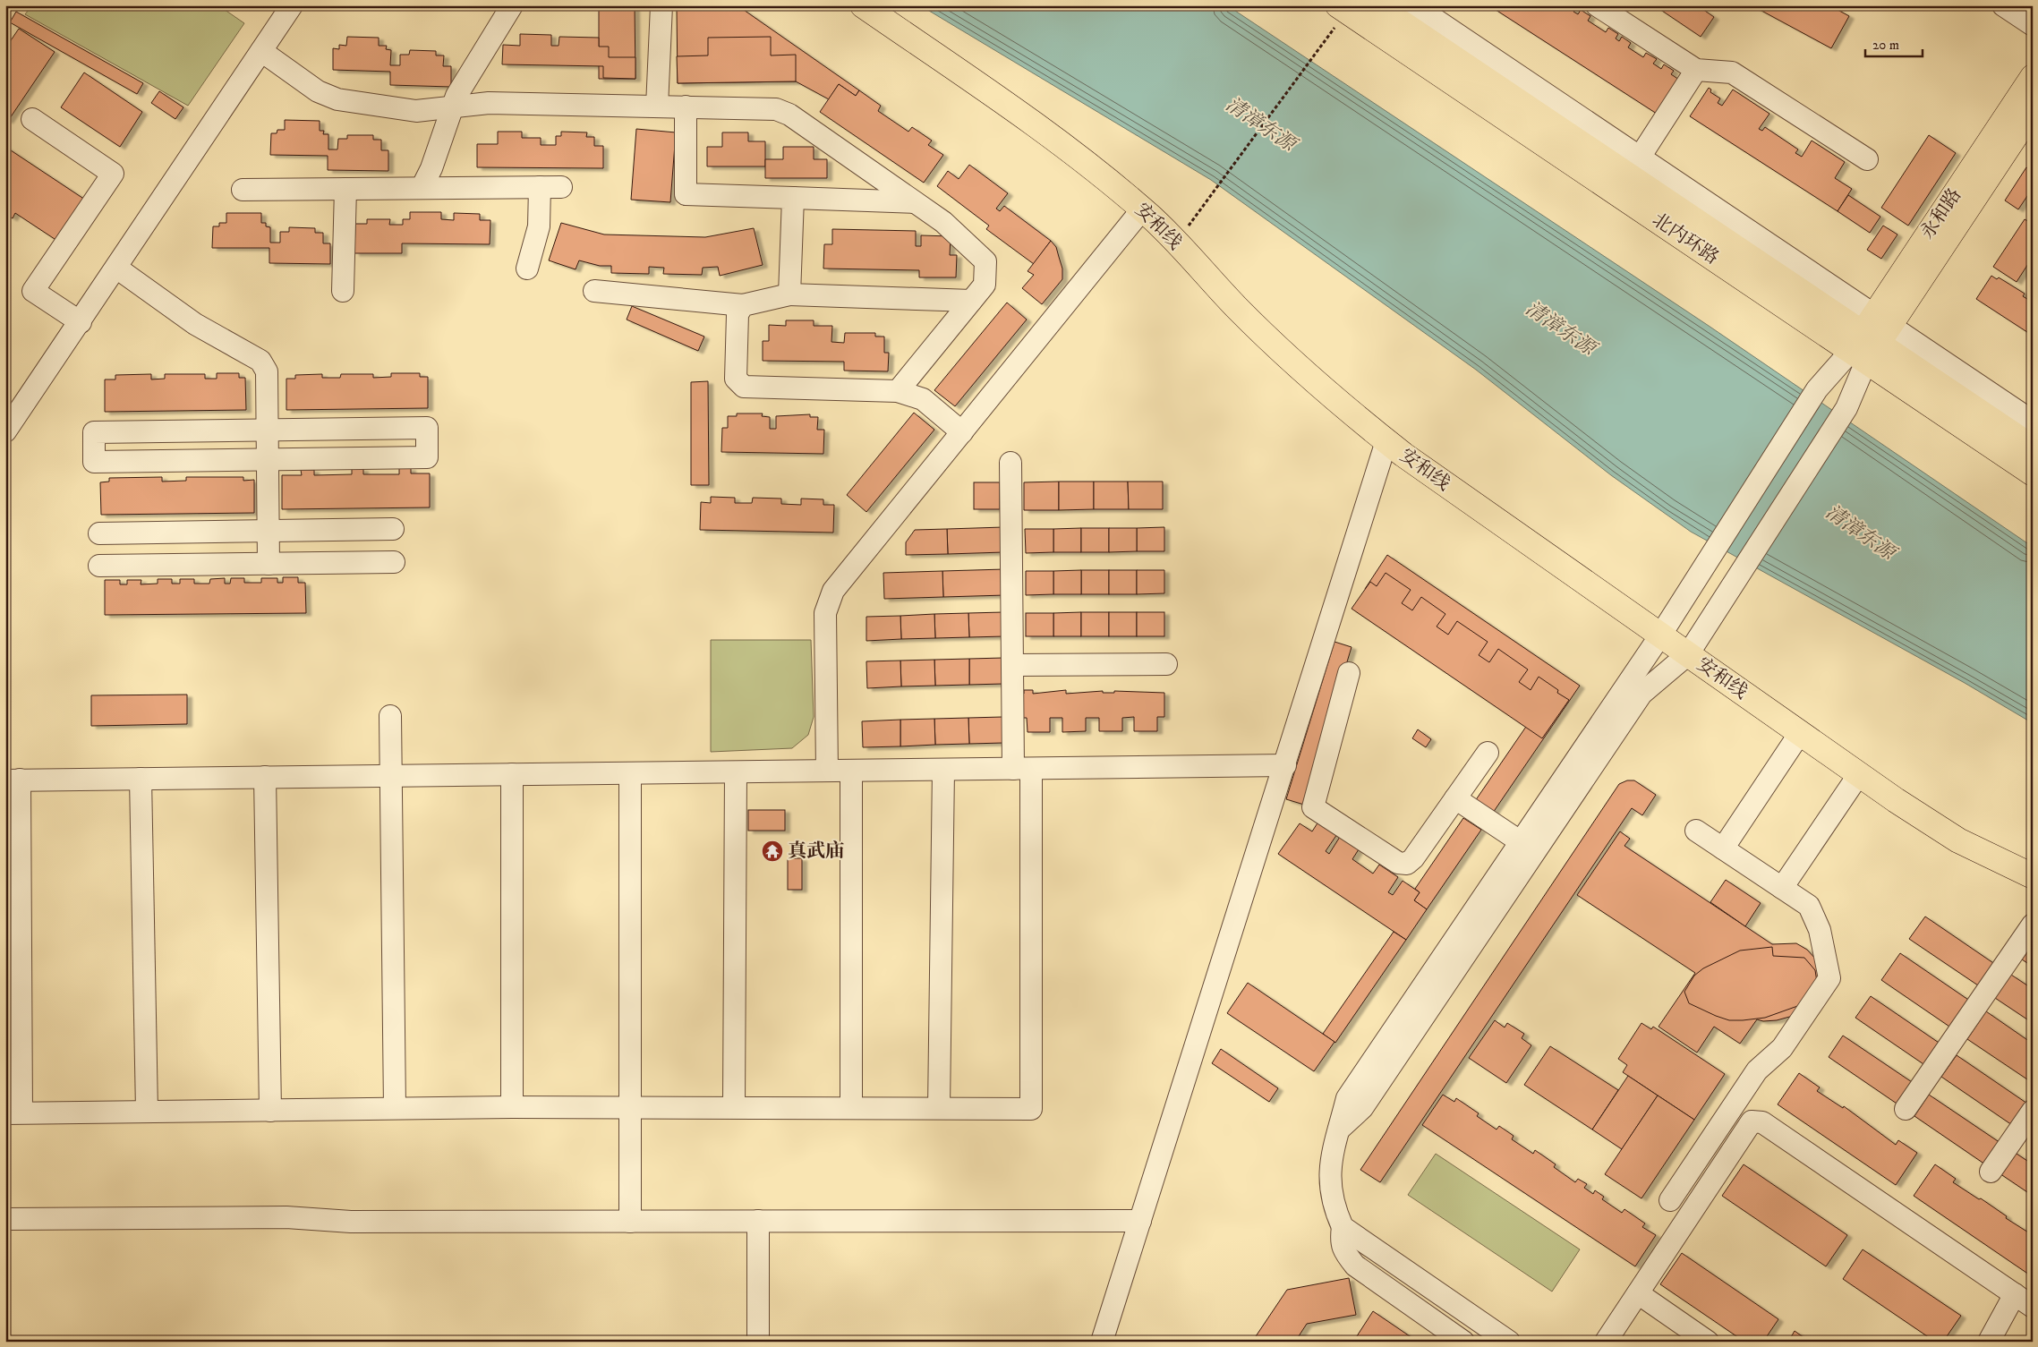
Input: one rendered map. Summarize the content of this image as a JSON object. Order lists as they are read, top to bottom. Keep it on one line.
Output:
{"streets":{"main road":["永和路","安和线","北内环路"]},"crossings":[["永和路","北内环路"]],"water":["清漳东源"],"places":{"temple":["真武庙"]},"scale_bar":"20 m"}
